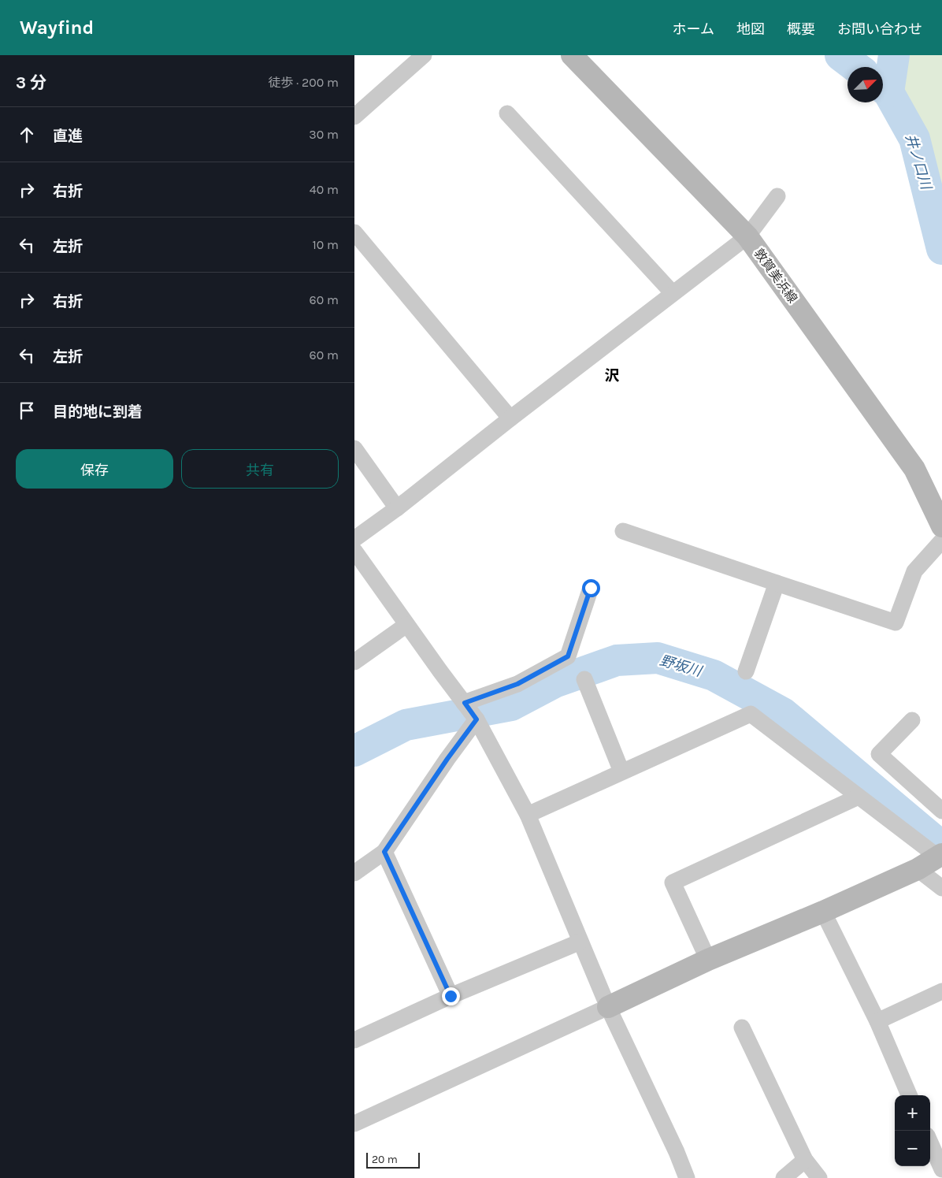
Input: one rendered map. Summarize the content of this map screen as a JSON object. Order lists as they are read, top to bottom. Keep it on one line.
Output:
{"streets":{"main road":["敦賀美浜線"]},"districts":["沢"],"water":["井ノ口川","野坂川"],"scale_bar":"20 m","north":"top right","page":{"header":"Wayfind","nav":["ホーム","地図","概要","お問い合わせ"],"heading":["3 分","徒歩 · 200 m"],"list":[["直進","30 m"],["右折","40 m"],["左折","10 m"],["右折","60 m"],["左折","60 m"],"目的地に到着"],"buttons":["保存","共有"],"map_buttons":["+","−"],"scale":"20 m"}}
